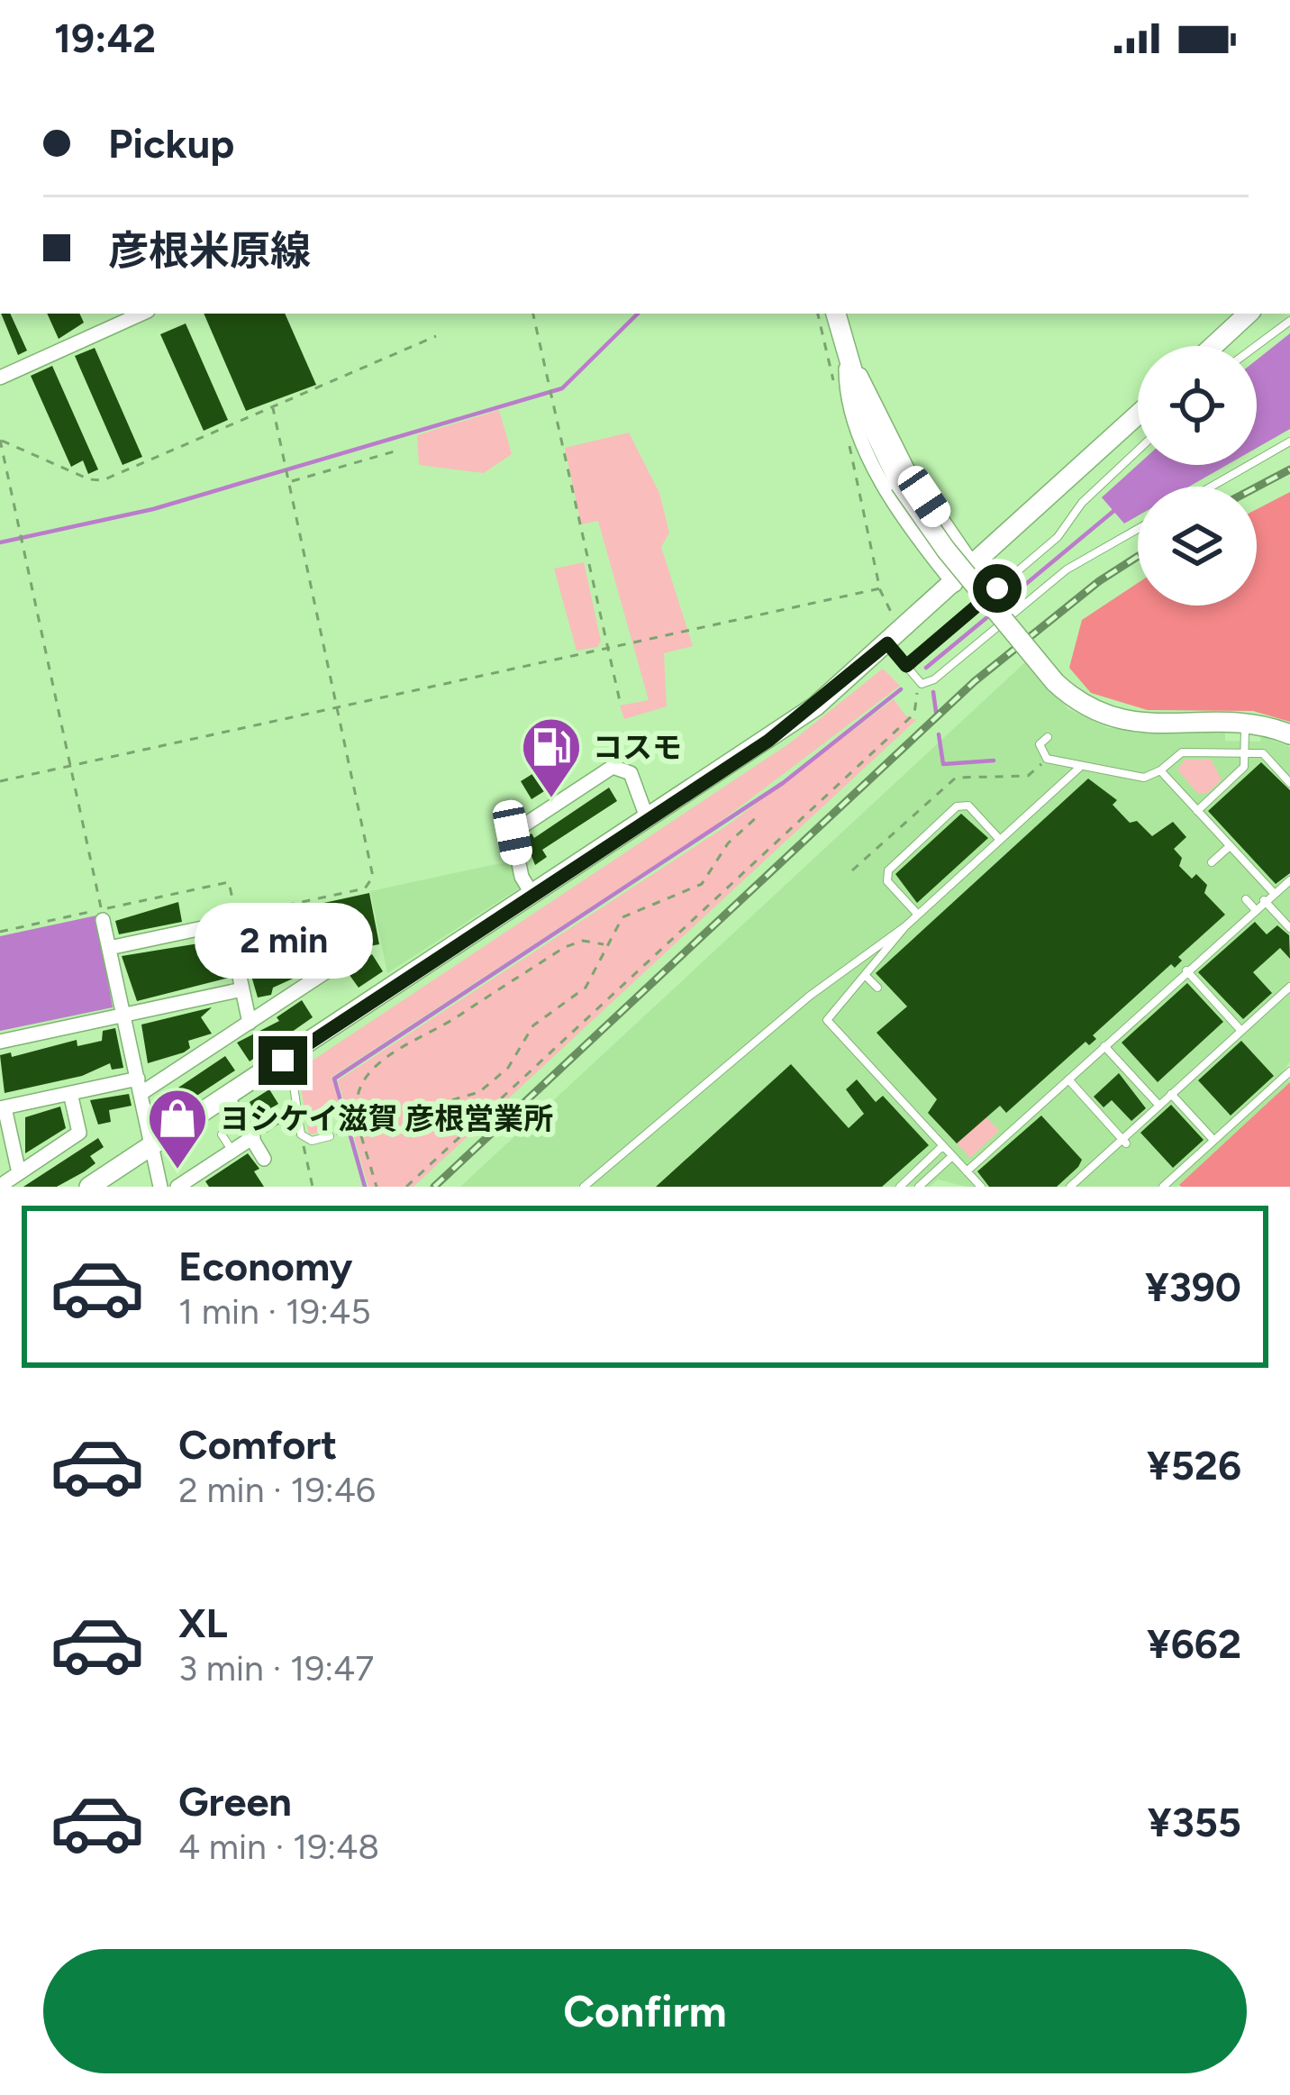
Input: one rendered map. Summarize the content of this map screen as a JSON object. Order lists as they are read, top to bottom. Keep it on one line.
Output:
{"places":{"fuel station":["コスモ"],"shop":["ヨシケイ滋賀 彦根営業所"]},"page":{"status":"19:42","banner":["Pickup","彦根米原線"],"bubble":"2 min","list":[{"name":"Economy","note":"1 min · 19:45","value":"¥390"},{"name":"Comfort","note":"2 min · 19:46","value":"¥526"},{"name":"XL","note":"3 min · 19:47","value":"¥662"},{"name":"Green","note":"4 min · 19:48","value":"¥355"}],"buttons":"Confirm"}}
